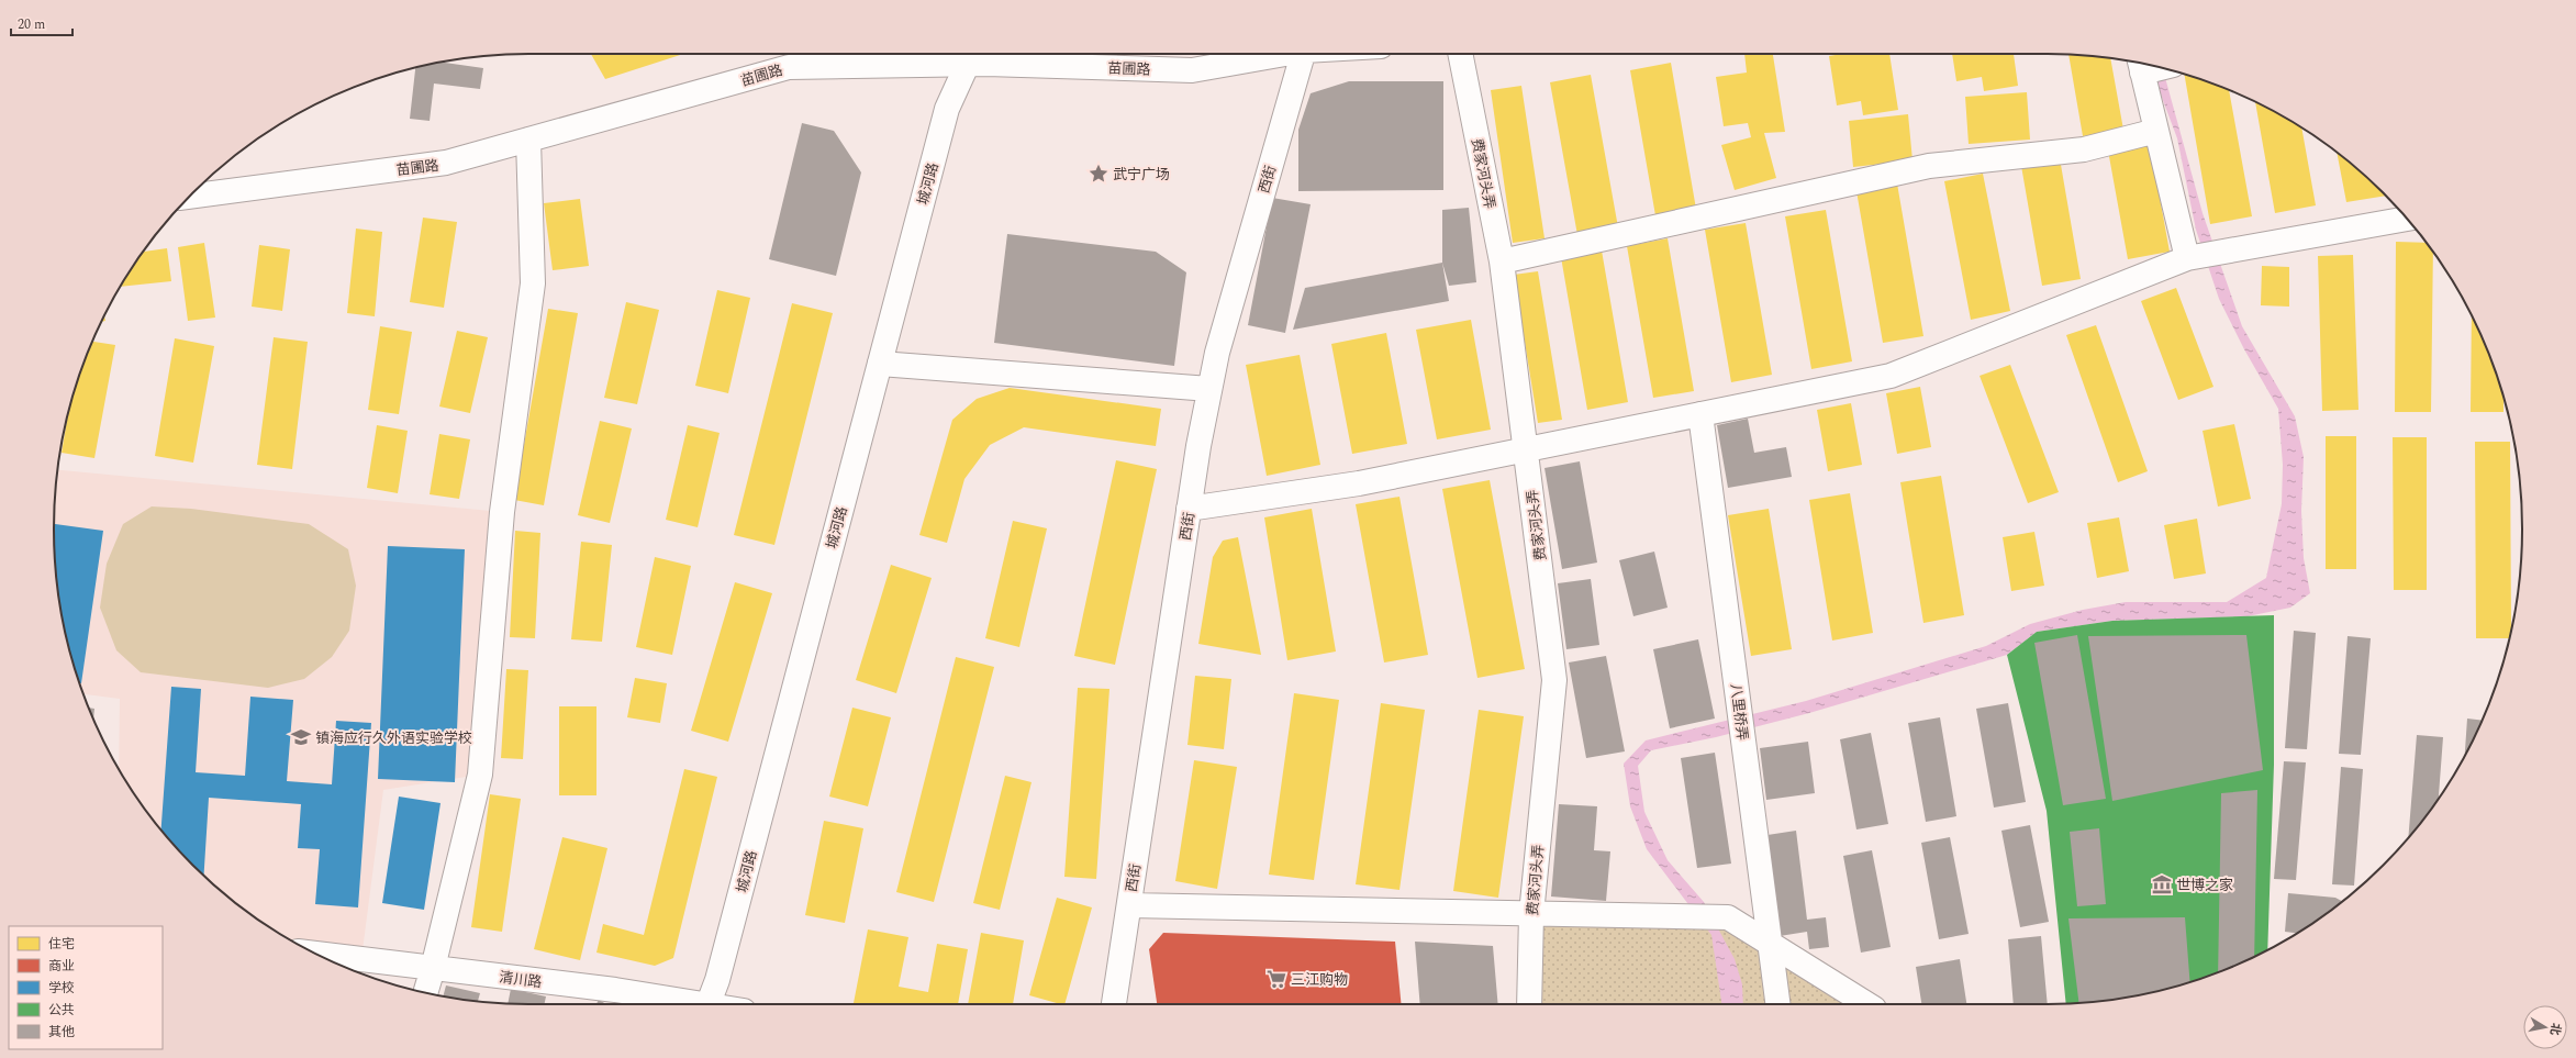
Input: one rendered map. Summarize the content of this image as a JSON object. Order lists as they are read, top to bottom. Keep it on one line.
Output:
{"streets":{"street":["苗圃路","费家河头弄","西街","城河路","八里桥弄","清川路"]},"crossings":[["苗圃路","城河路"]],"places":{"place":["武宁广场"],"school or university":["镇海应行久外语实验学校"],"museum":["世博之家"],"supermarket":["三江购物"]},"legend":["住宅","商业","学校","公共","其他"],"scale_bar":"20 m","north":"right"}
